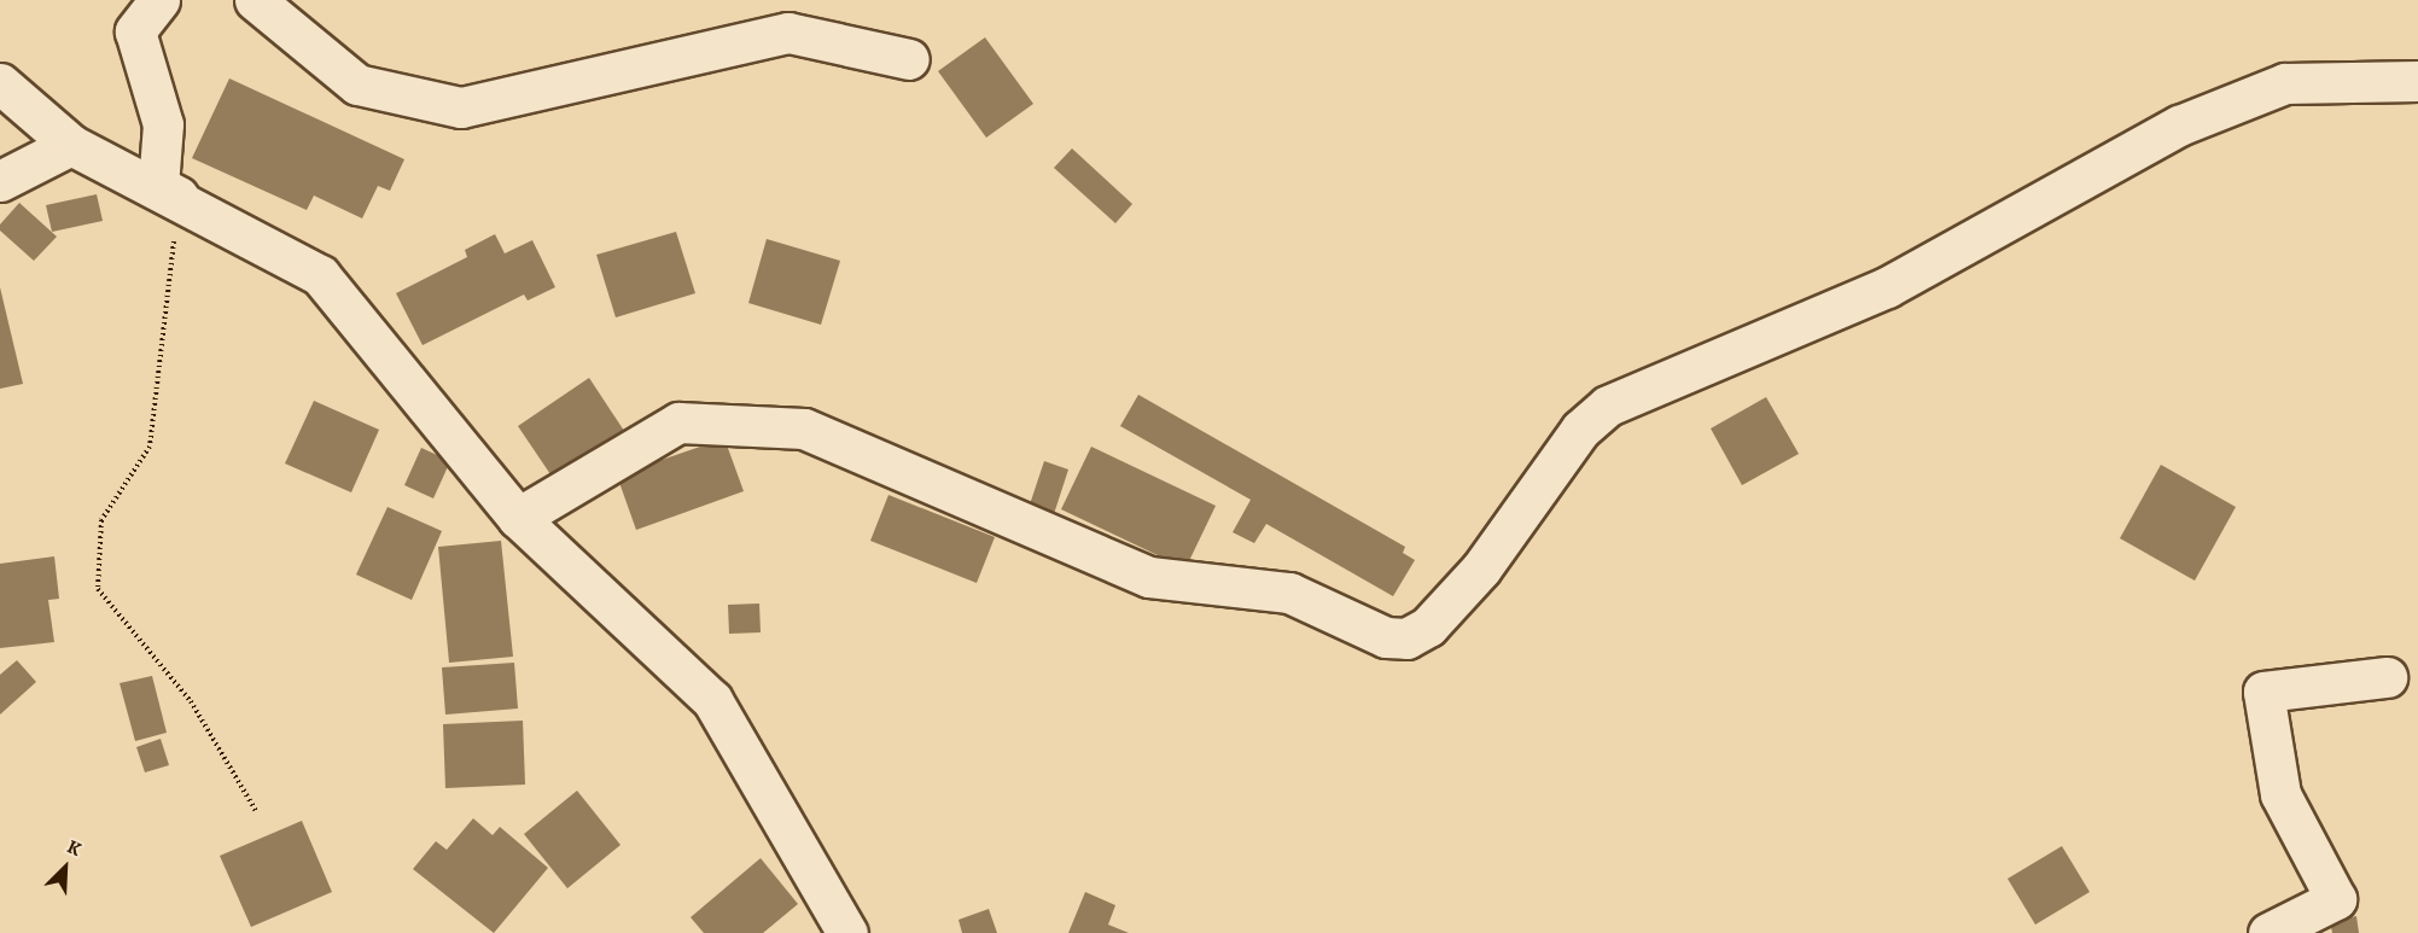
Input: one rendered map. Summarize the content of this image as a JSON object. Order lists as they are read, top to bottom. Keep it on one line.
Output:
{"north":"top right"}
